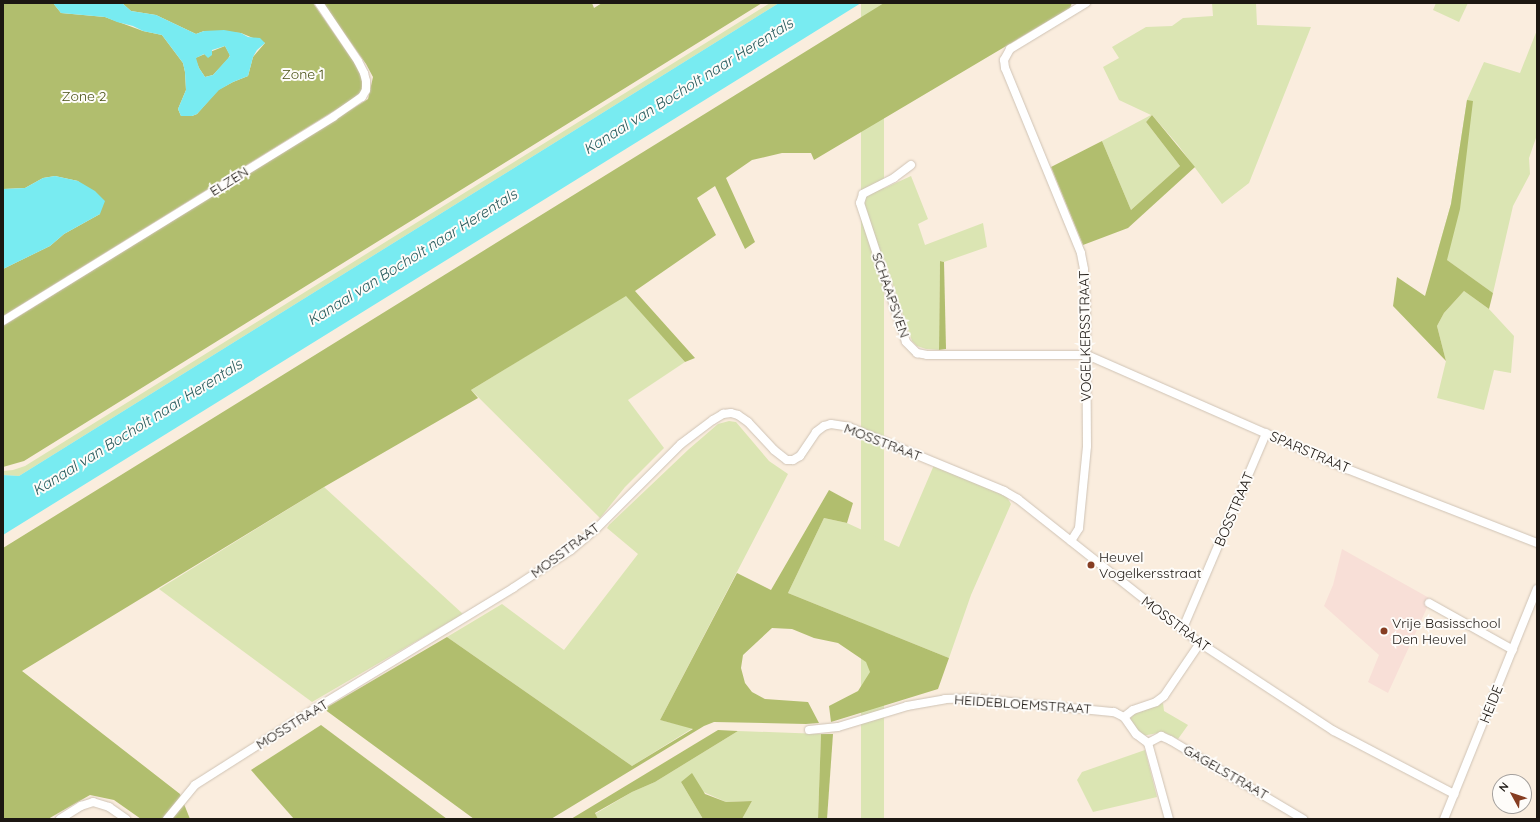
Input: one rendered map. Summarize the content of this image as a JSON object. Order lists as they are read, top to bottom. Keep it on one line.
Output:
{"streets":{"street":["ELZEN","SCHAAPSVEN","VOGELKERSSTRAAT","MOSSTRAAT","SPARSTRAAT","BOSSTRAAT","HEIDEBLOEMSTRAAT","HEIDE","GAGELSTRAAT"]},"crossings":[["SCHAAPSVEN","VOGELKERSSTRAAT"],["SCHAAPSVEN","SPARSTRAAT"],["VOGELKERSSTRAAT","MOSSTRAAT"],["VOGELKERSSTRAAT","SPARSTRAAT"],["MOSSTRAAT","BOSSTRAAT"],["MOSSTRAAT","HEIDE"],["SPARSTRAAT","BOSSTRAAT"]],"water":["Kanaal van Bocholt naar Herentals"],"parks":["Zone 1","Zone 2"],"places":["Heuvel Vogelkersstraat","Vrije Basisschool Den Heuvel"],"north":"top left"}
